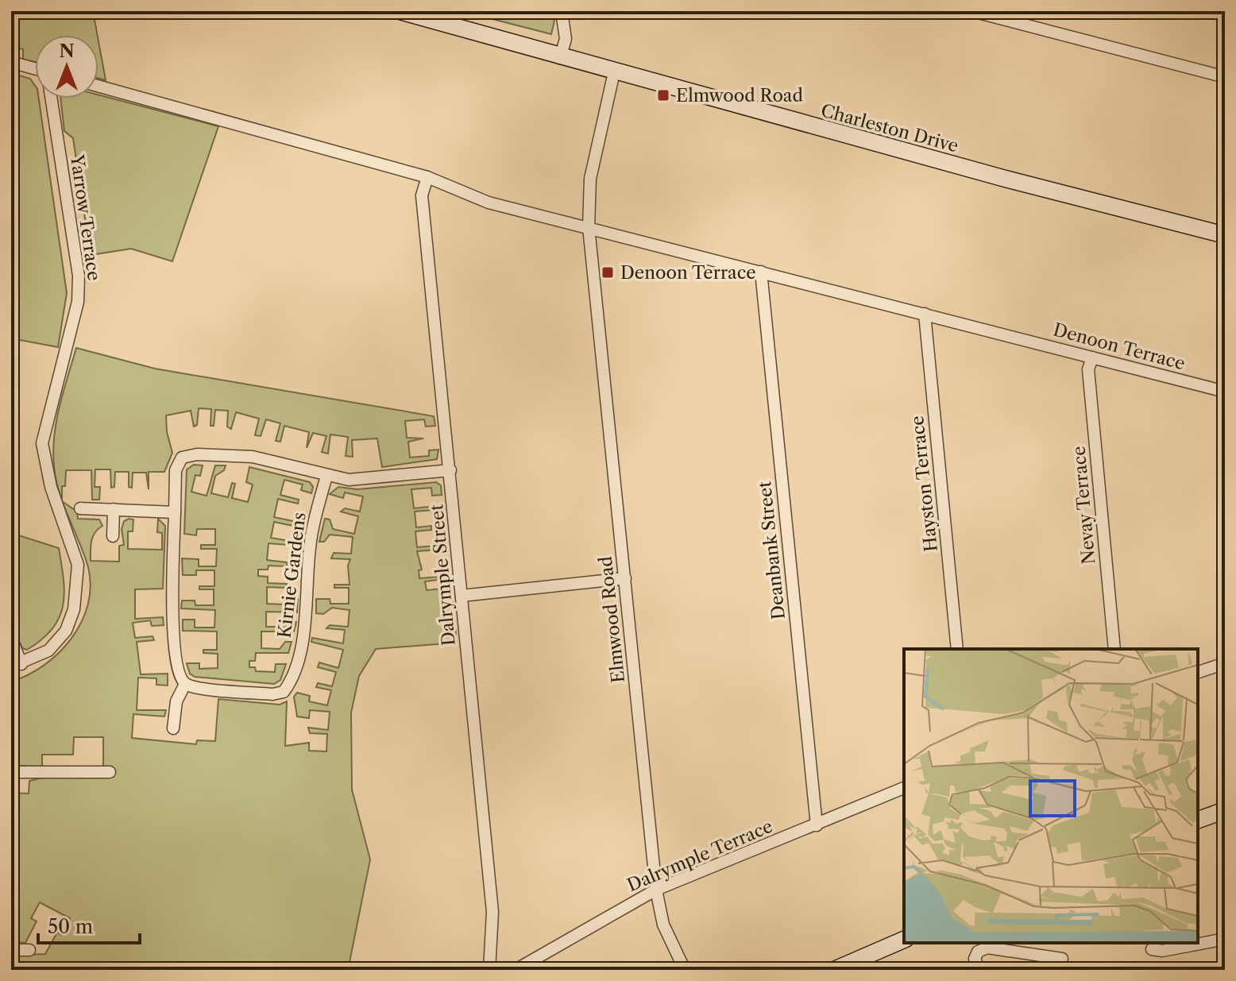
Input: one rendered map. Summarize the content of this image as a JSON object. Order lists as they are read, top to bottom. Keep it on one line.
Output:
{"streets":{"street":["Charleston Drive","Yarrow Terrace","Denoon Terrace","Hayston Terrace","Nevay Terrace","Deanbank Street","Kirnie Gardens","Dalrymple Street","Elmwood Road","Dalrymple Terrace"]},"crossings":[["Charleston Drive","Elmwood Road"],["Denoon Terrace","Hayston Terrace"],["Denoon Terrace","Nevay Terrace"],["Denoon Terrace","Deanbank Street"],["Denoon Terrace","Dalrymple Street"],["Denoon Terrace","Elmwood Road"],["Deanbank Street","Dalrymple Terrace"],["Elmwood Road","Dalrymple Terrace"]],"places":{"transit":["Elmwood Road","Denoon Terrace"]},"scale_bar":"50 m","north":"top"}
